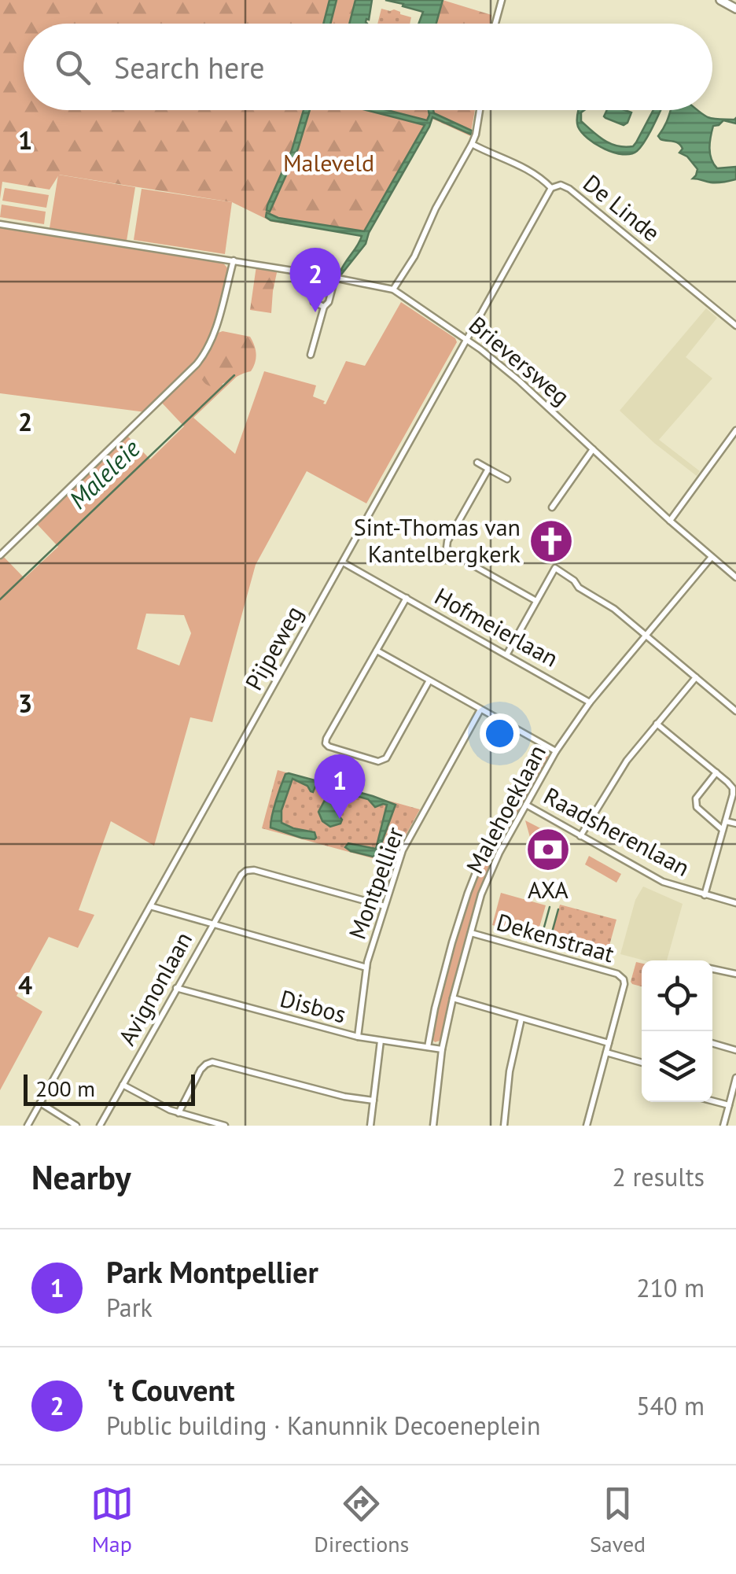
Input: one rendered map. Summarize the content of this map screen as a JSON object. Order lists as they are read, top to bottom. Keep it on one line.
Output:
{"streets":{"street":["De Linde","Brieversweg","Hofmeierlaan","Pijpeweg","Malehoeklaan","Raadsherenlaan","Montpellier","Dekenstraat","Avignonlaan","Disbos"]},"crossings":[["De Linde","Pijpeweg"],["Brieversweg","Pijpeweg"],["Brieversweg","Malehoeklaan"],["Hofmeierlaan","Pijpeweg"],["Hofmeierlaan","Malehoeklaan"],["Malehoeklaan","Raadsherenlaan"],["Malehoeklaan","Dekenstraat"],["Malehoeklaan","Disbos"],["Montpellier","Avignonlaan"],["Montpellier","Disbos"],["Avignonlaan","Disbos"]],"water":["Maleleie"],"parks":["Maleveld"],"places":{"church":["Sint-Thomas van Kantelbergkerk"],"bank":["AXA"]},"scale_bar":"200 m","page":{"search":"Search here","pins":["2","1"],"scale":"200 m","heading":["Nearby","2 results"],"list":[{"mark":"1","name":"Park Montpellier","note":"Park","value":"210 m"},{"mark":"2","name":"'t Couvent","note":"Public building · Kanunnik Decoeneplein","value":"540 m"}],"nav":["Map","Directions","Saved"]},"grid":{"rows":["1","2","3","4"]}}
